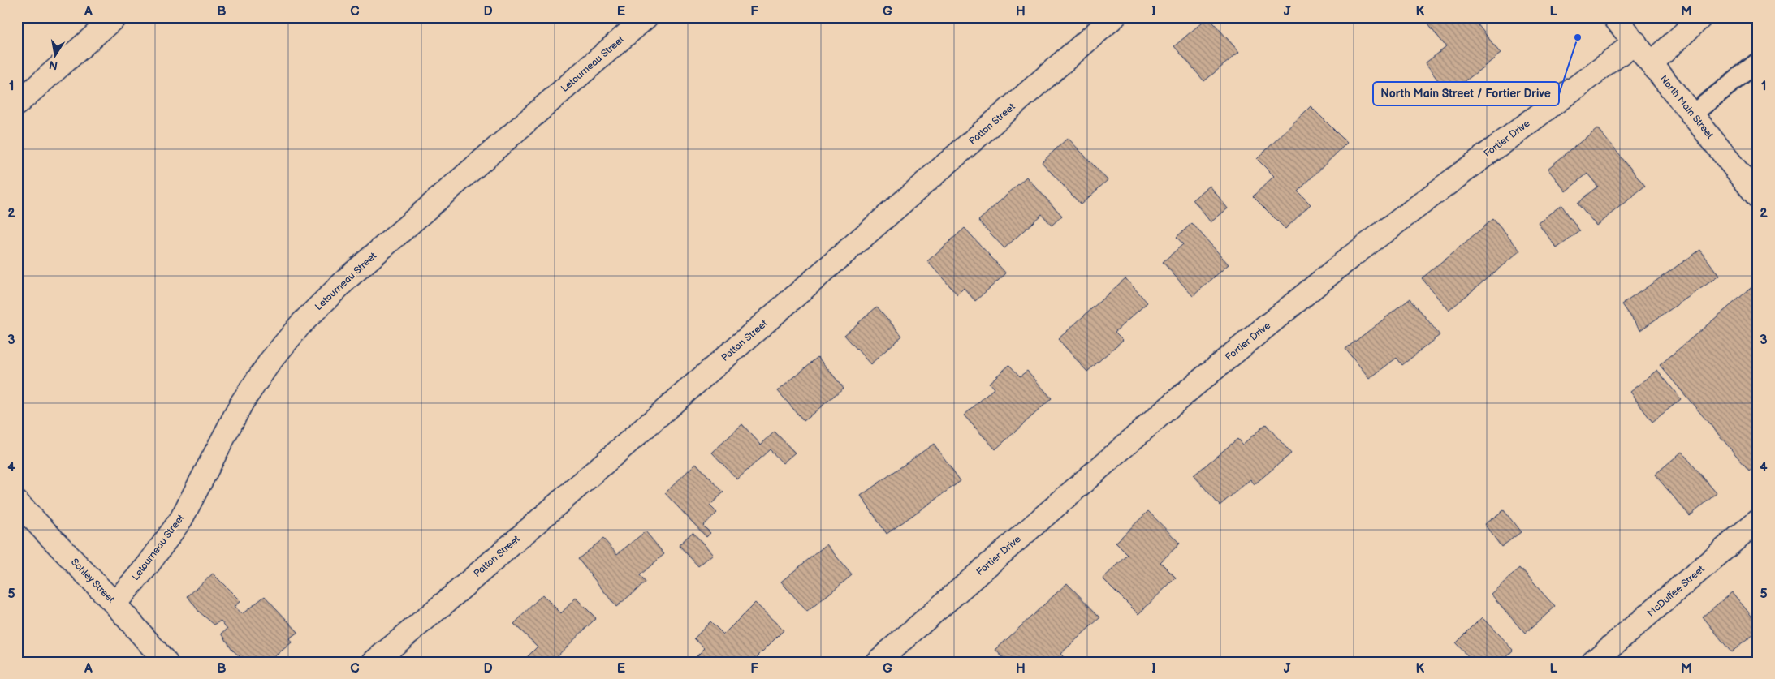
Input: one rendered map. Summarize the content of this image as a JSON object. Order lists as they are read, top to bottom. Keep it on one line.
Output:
{"streets":{"street":["Letourneau Street","North Main Street","Patton Street","Fortier Drive","Schley Street","McDuffee Street"]},"crossings":[["Letourneau Street","Schley Street"],["North Main Street","Fortier Drive"]],"places":["North Main Street / Fortier Drive"],"north":"bottom","grid":{"columns":["A","B","C","D","E","F","G","H","I","J","K","L","M"],"rows":["1","2","3","4","5"]}}
